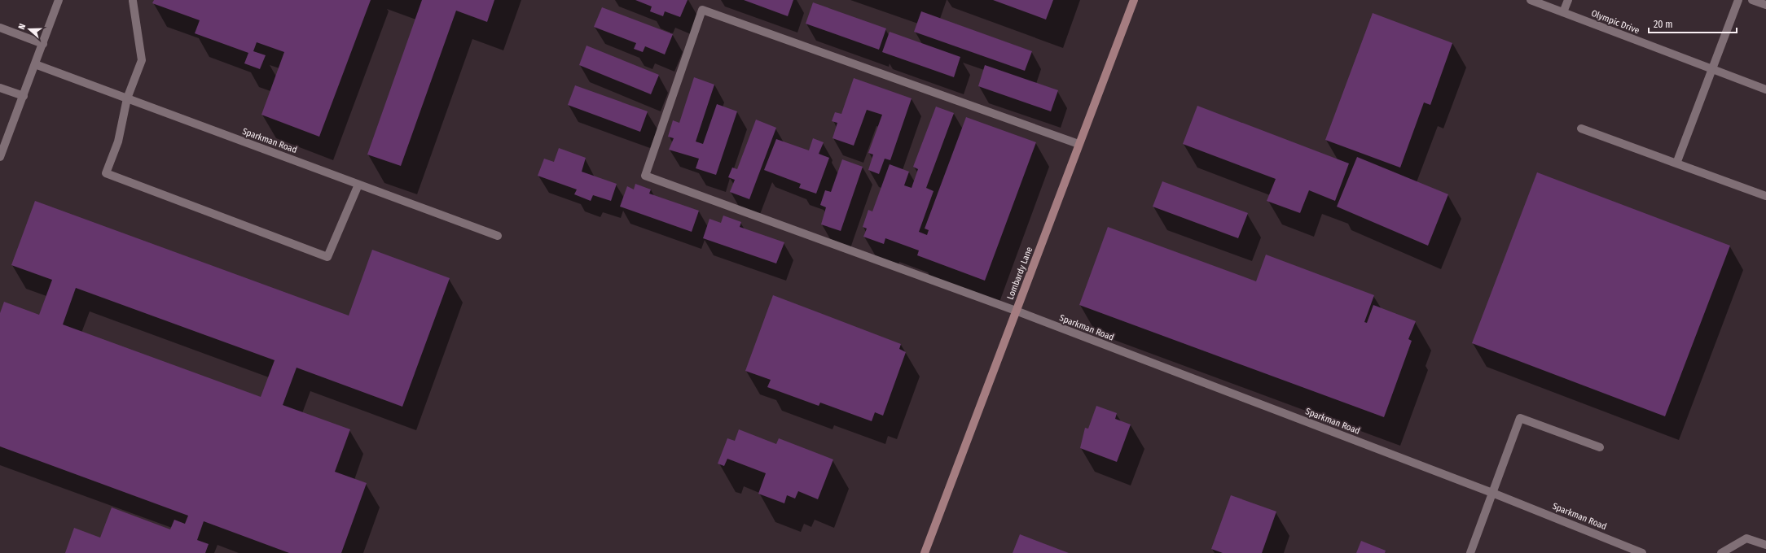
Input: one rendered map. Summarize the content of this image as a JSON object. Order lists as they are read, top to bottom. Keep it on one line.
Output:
{"streets":{"main road":["Lombardy Lane"],"street":["Olympic Drive","Sparkman Road"]},"crossings":[["Sparkman Road","Lombardy Lane"]],"scale_bar":"20 m","north":"left"}
